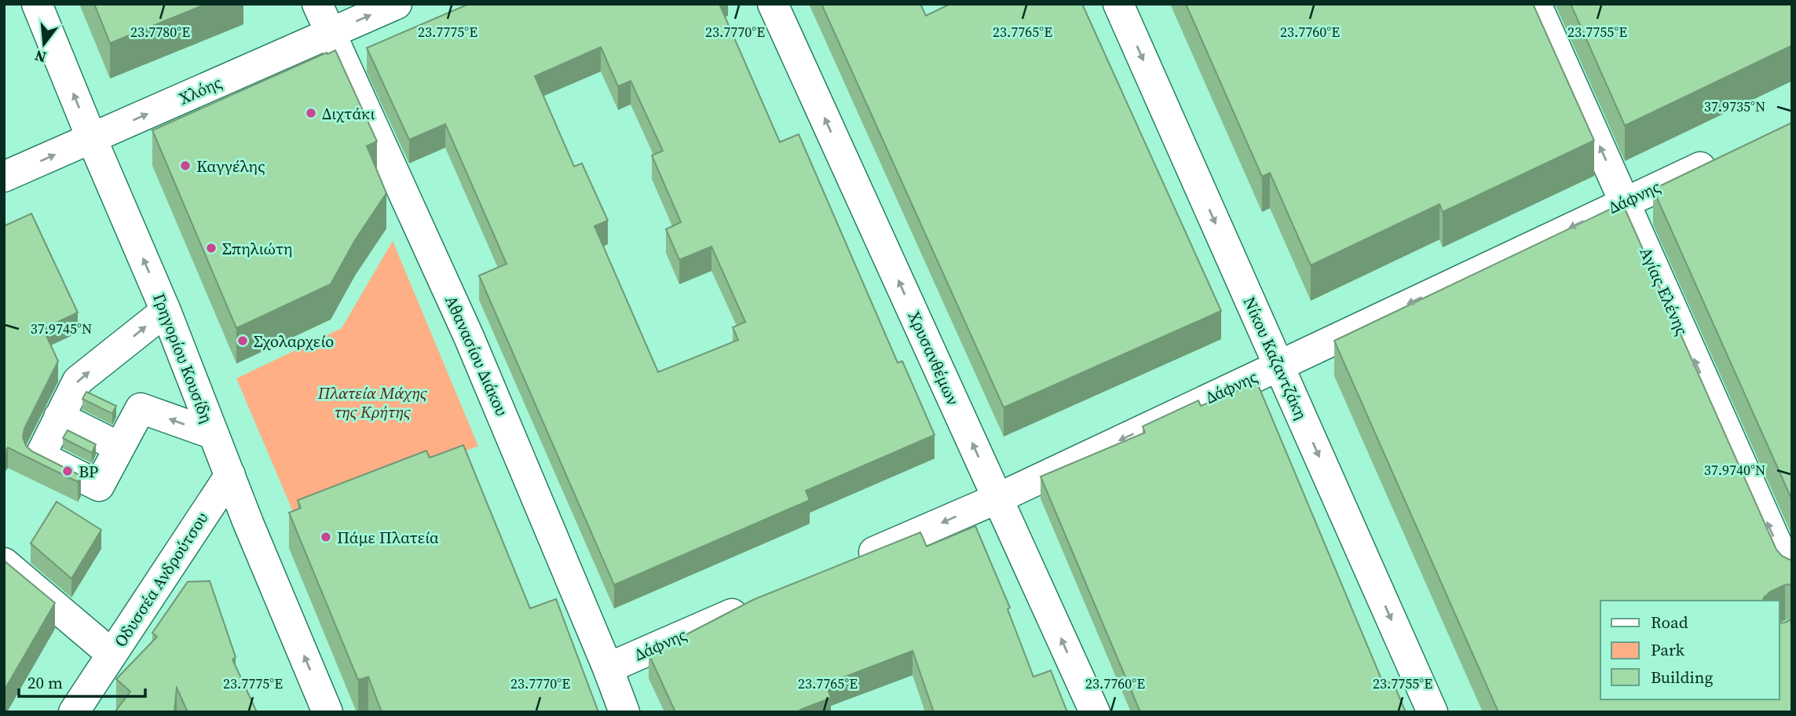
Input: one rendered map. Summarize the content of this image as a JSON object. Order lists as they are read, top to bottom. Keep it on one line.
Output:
{"streets":{"street":["Χλόης","Δάφνης","Αγίας Ελένης","Αθανασίου Διάκου","Γρηγορίου Κουσίδη","Χρυσανθέμων","Νίκου Καζαντζάκη","Οδυσσέα Ανδρούτσου"]},"crossings":[["Χλόης","Αθανασίου Διάκου"],["Χλόης","Γρηγορίου Κουσίδη"],["Δάφνης","Αγίας Ελένης"],["Δάφνης","Αθανασίου Διάκου"],["Δάφνης","Χρυσανθέμων"],["Δάφνης","Νίκου Καζαντζάκη"],["Γρηγορίου Κουσίδη","Οδυσσέα Ανδρούτσου"]],"one_way":["Χλόης","Δάφνης","Αγίας Ελένης","Γρηγορίου Κουσίδη","Χρυσανθέμων","Νίκου Καζαντζάκη"],"parks":["Πλατεία Μάχης της Κρήτης"],"places":["Διχτάκι","Καγγέλης","Σπηλιώτη","Σχολαρχείο","BP","Πάμε Πλατεία"],"legend":["Road","Park","Building"],"scale_bar":"20 m","north":"bottom","coordinates":["23.7780°E","23.7775°E","23.7770°E","23.7765°E","23.7760°E","23.7755°E","37.9735°N","37.9745°N","37.9740°N"]}
